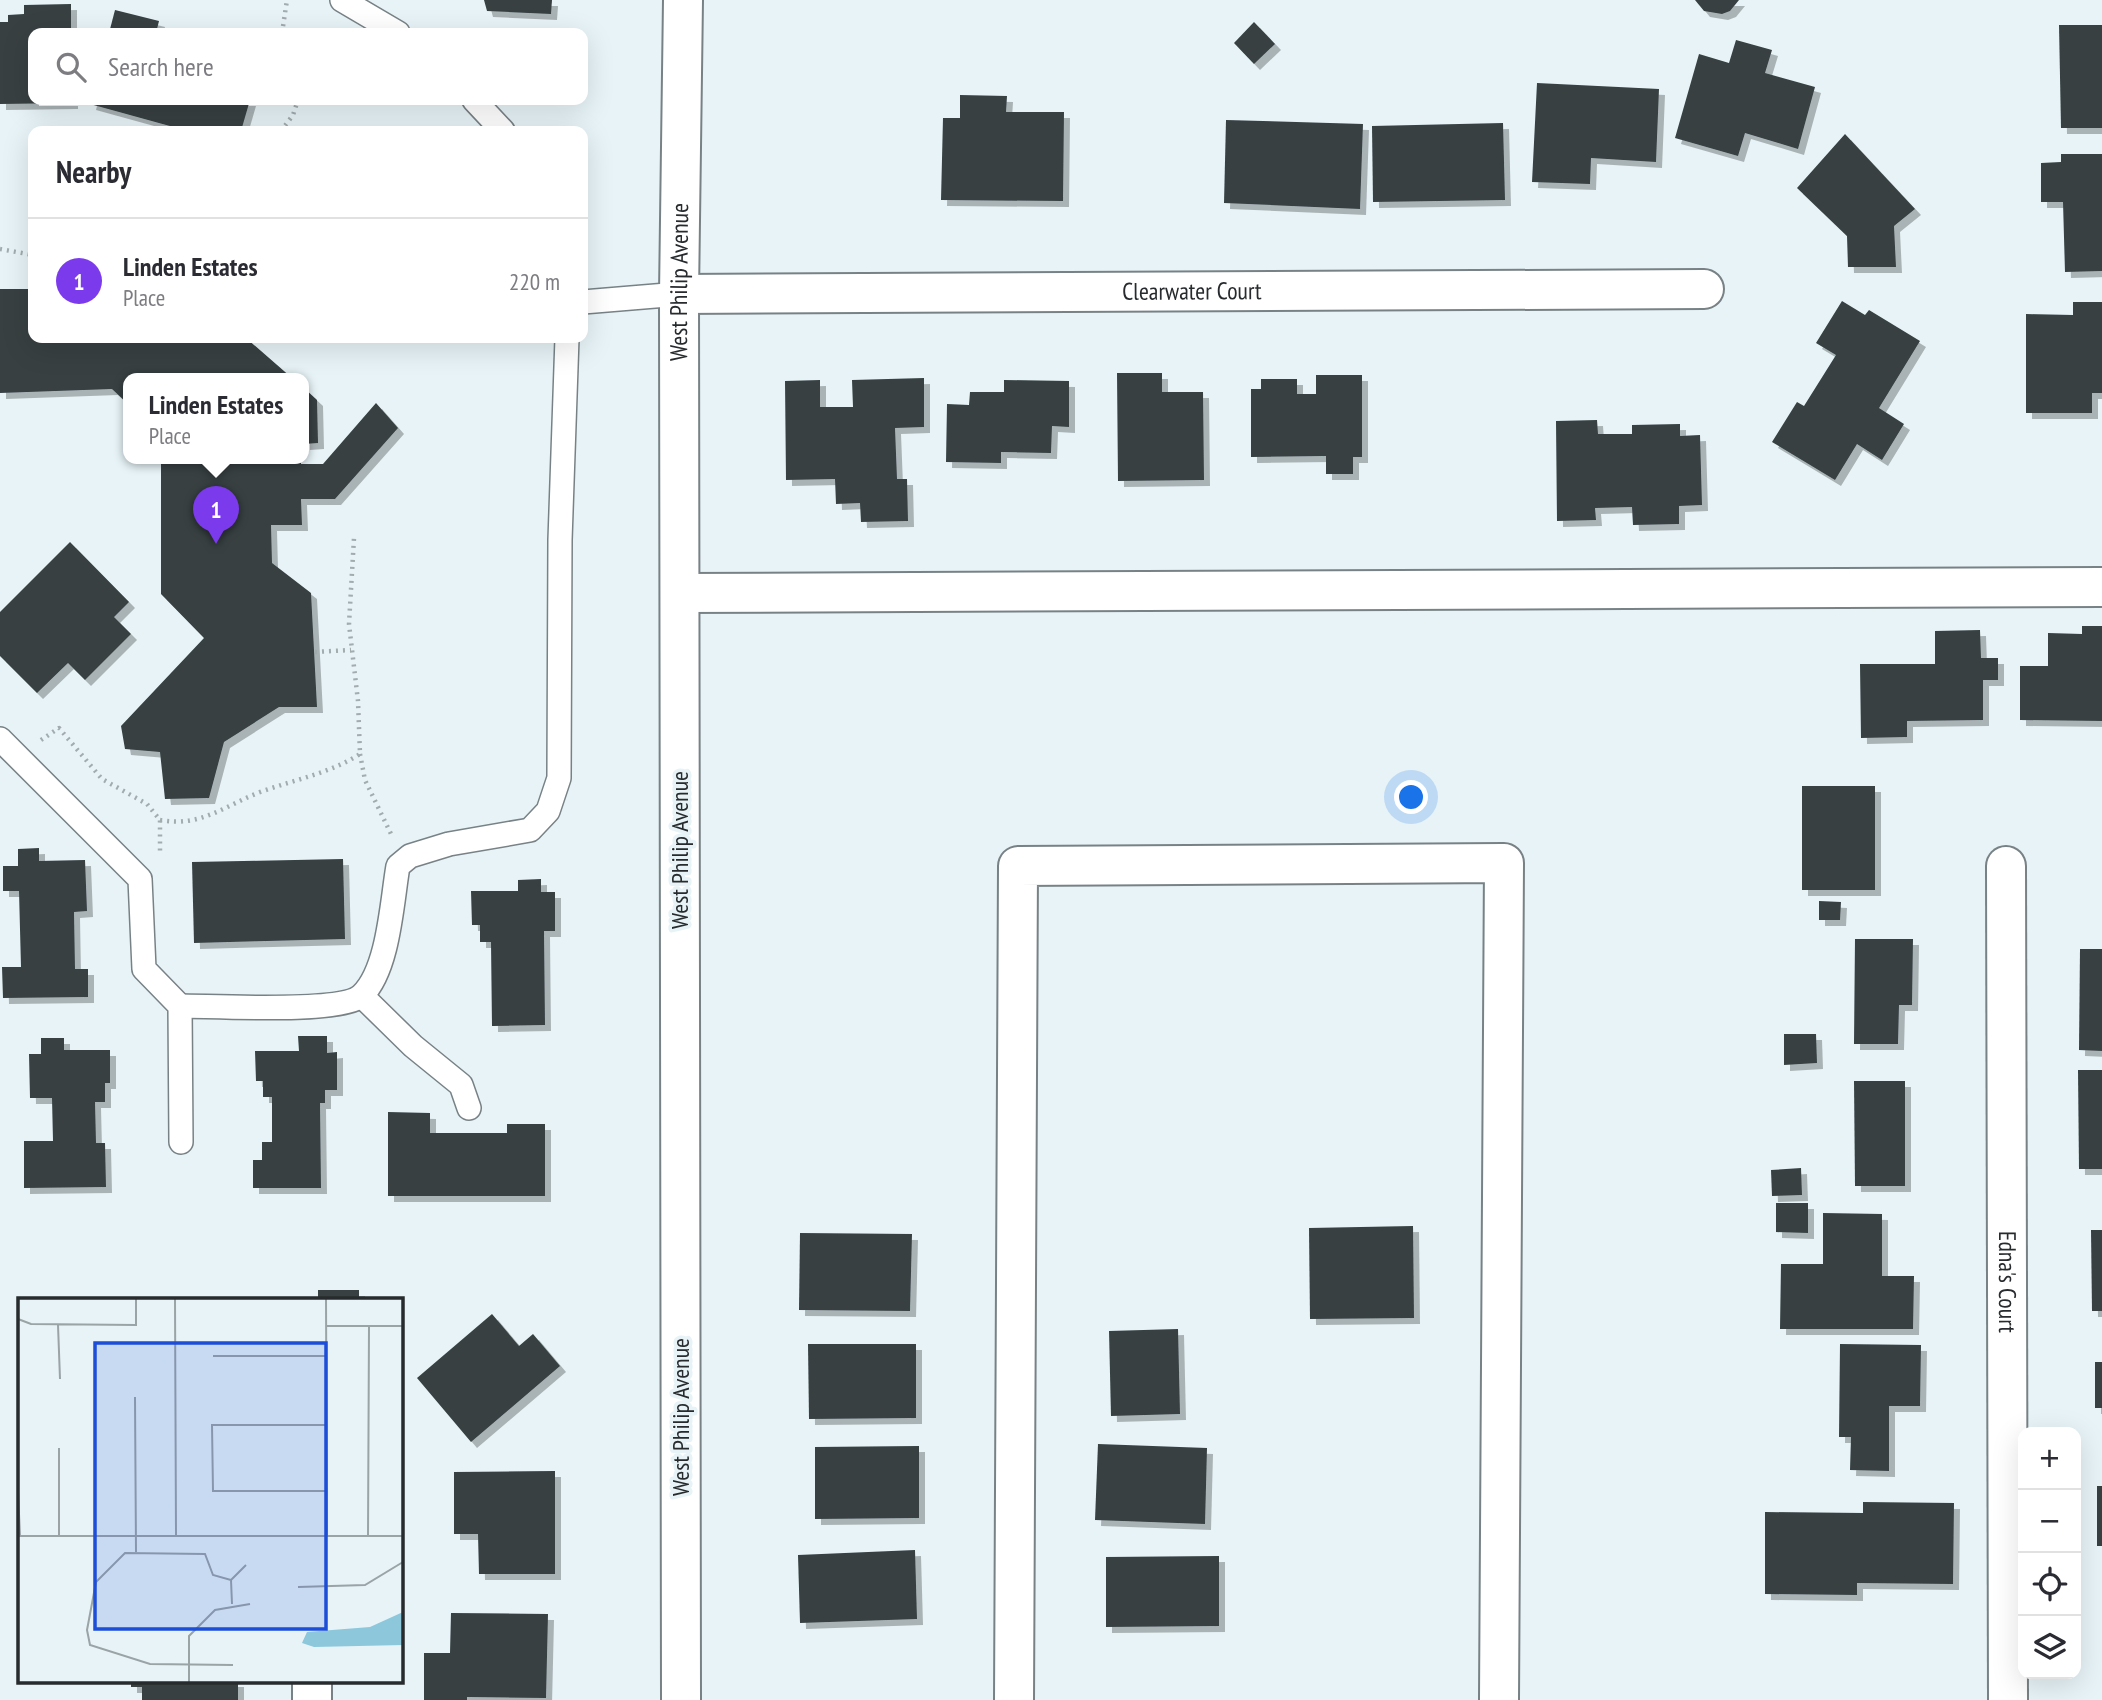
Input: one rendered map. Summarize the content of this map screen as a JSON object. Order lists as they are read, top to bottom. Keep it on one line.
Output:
{"streets":{"street":["West Philip Avenue","Clearwater Court","Edna's Court"]},"crossings":[["West Philip Avenue","Clearwater Court"]],"page":{"search":"Search here","heading":"Nearby","list":[{"mark":"1","name":"Linden Estates","note":"Place","value":"220 m"}],"popup":["Linden Estates","Place"],"pins":"1","map_buttons":["+","−"]}}
